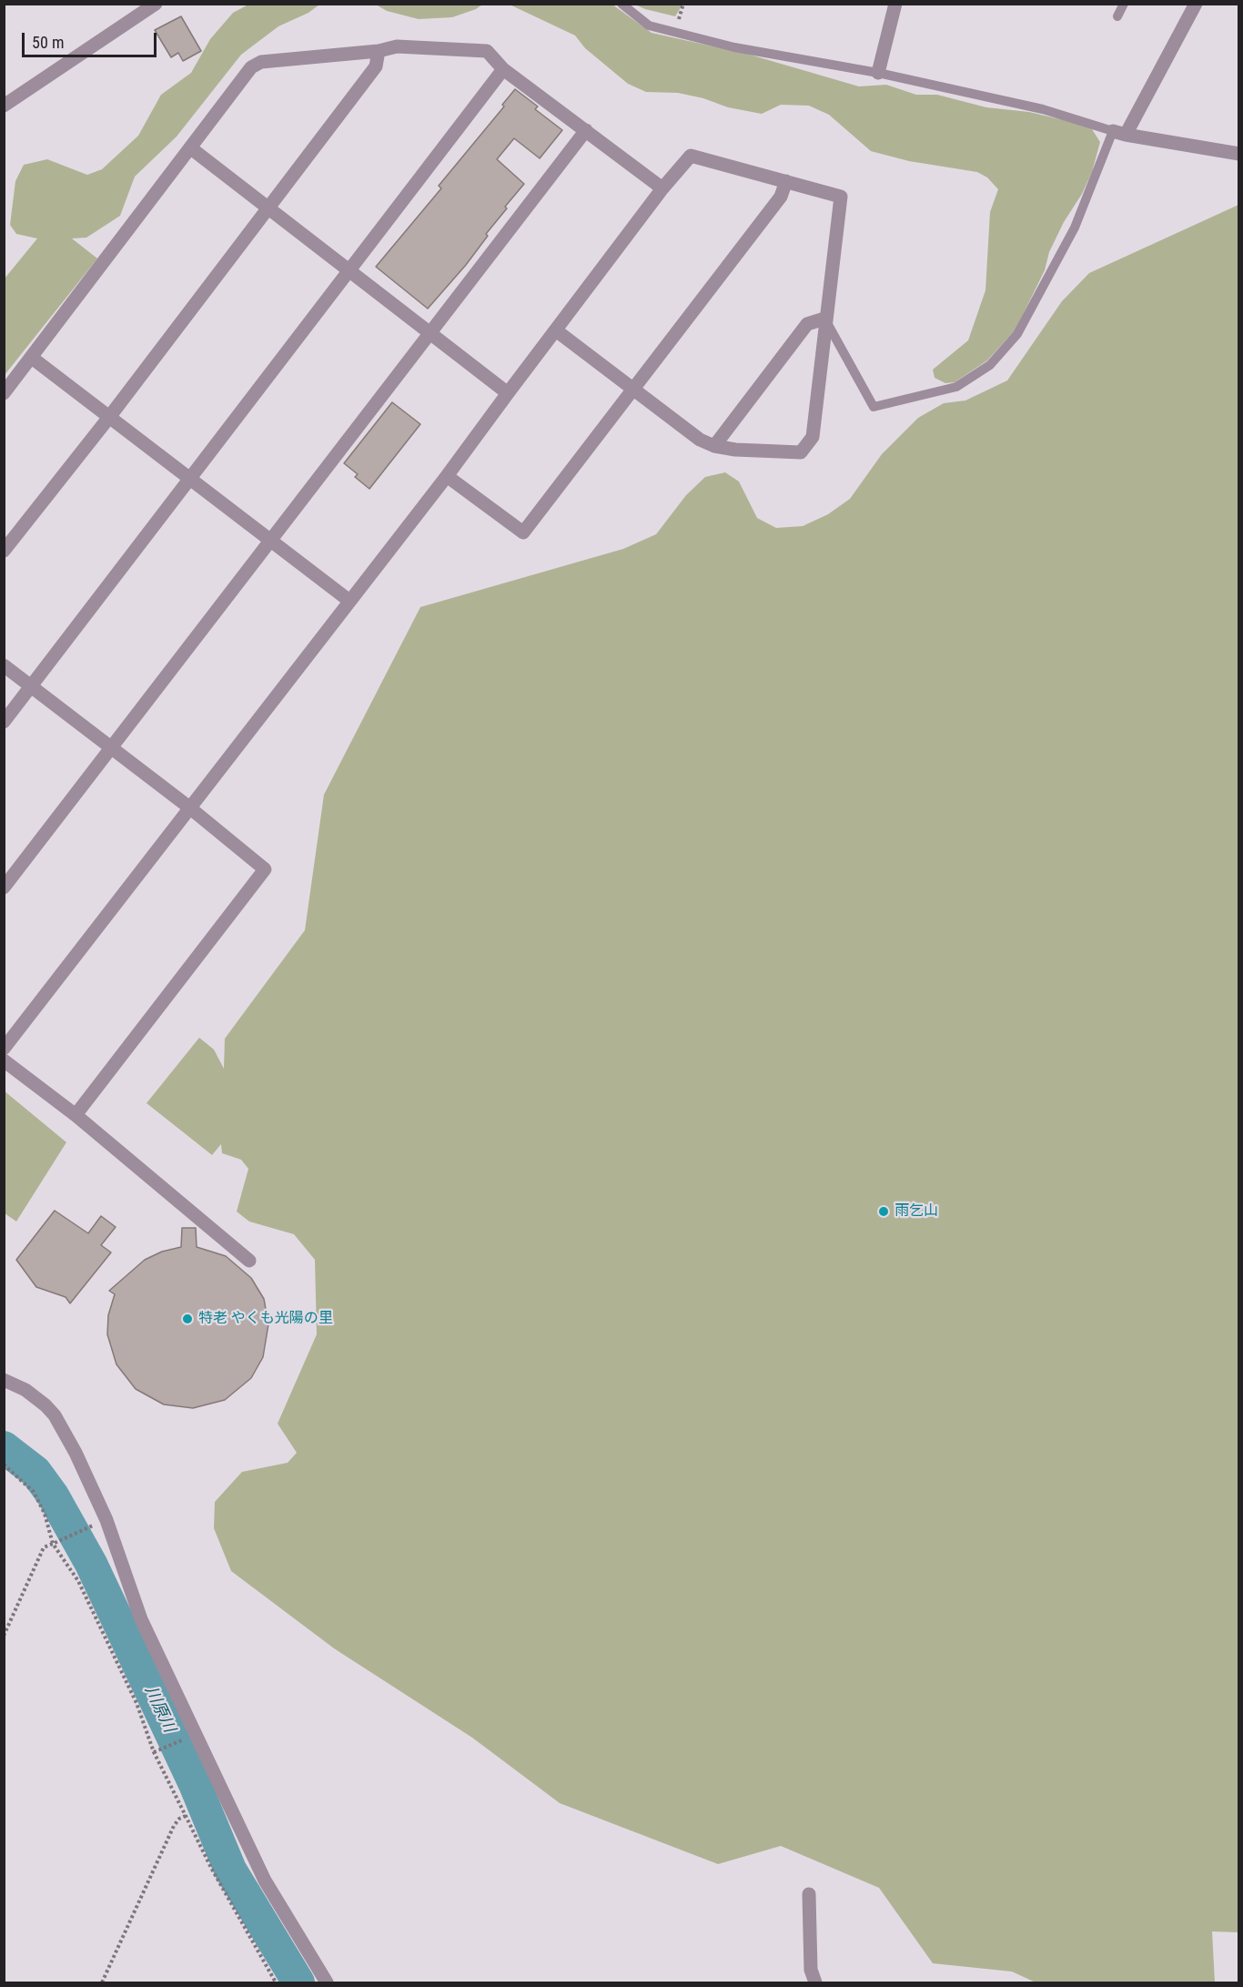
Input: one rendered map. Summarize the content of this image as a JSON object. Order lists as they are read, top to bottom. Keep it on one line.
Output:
{"water":["川原川"],"places":["雨乞山","特老 やくも光陽の里"],"scale_bar":"50 m"}
